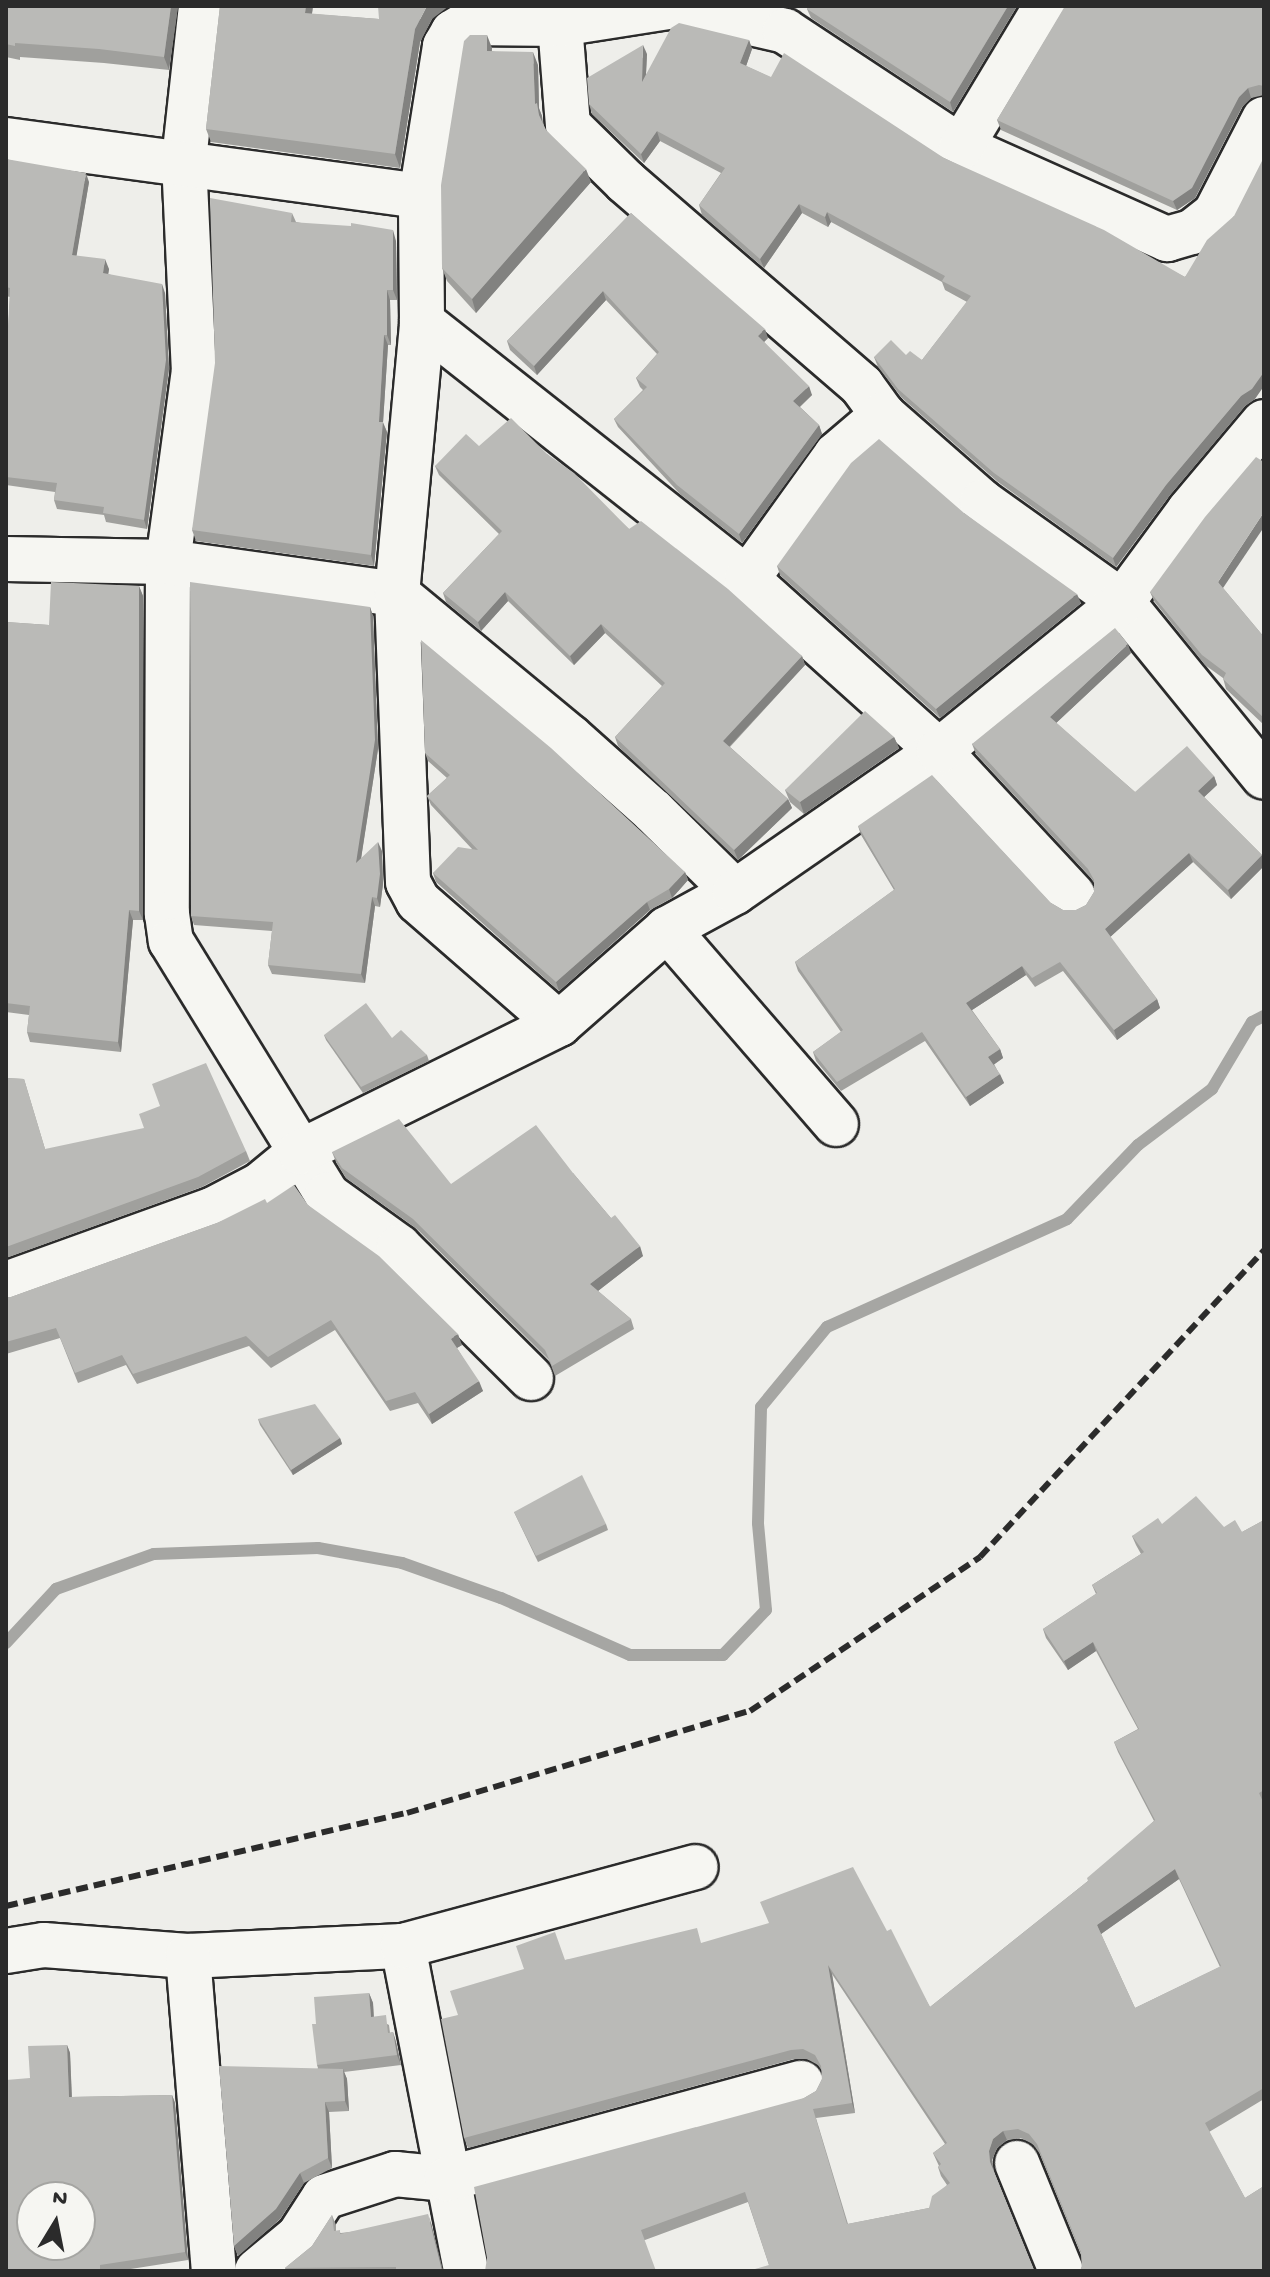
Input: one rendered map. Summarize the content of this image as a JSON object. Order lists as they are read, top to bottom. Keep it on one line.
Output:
{"north":"top"}
